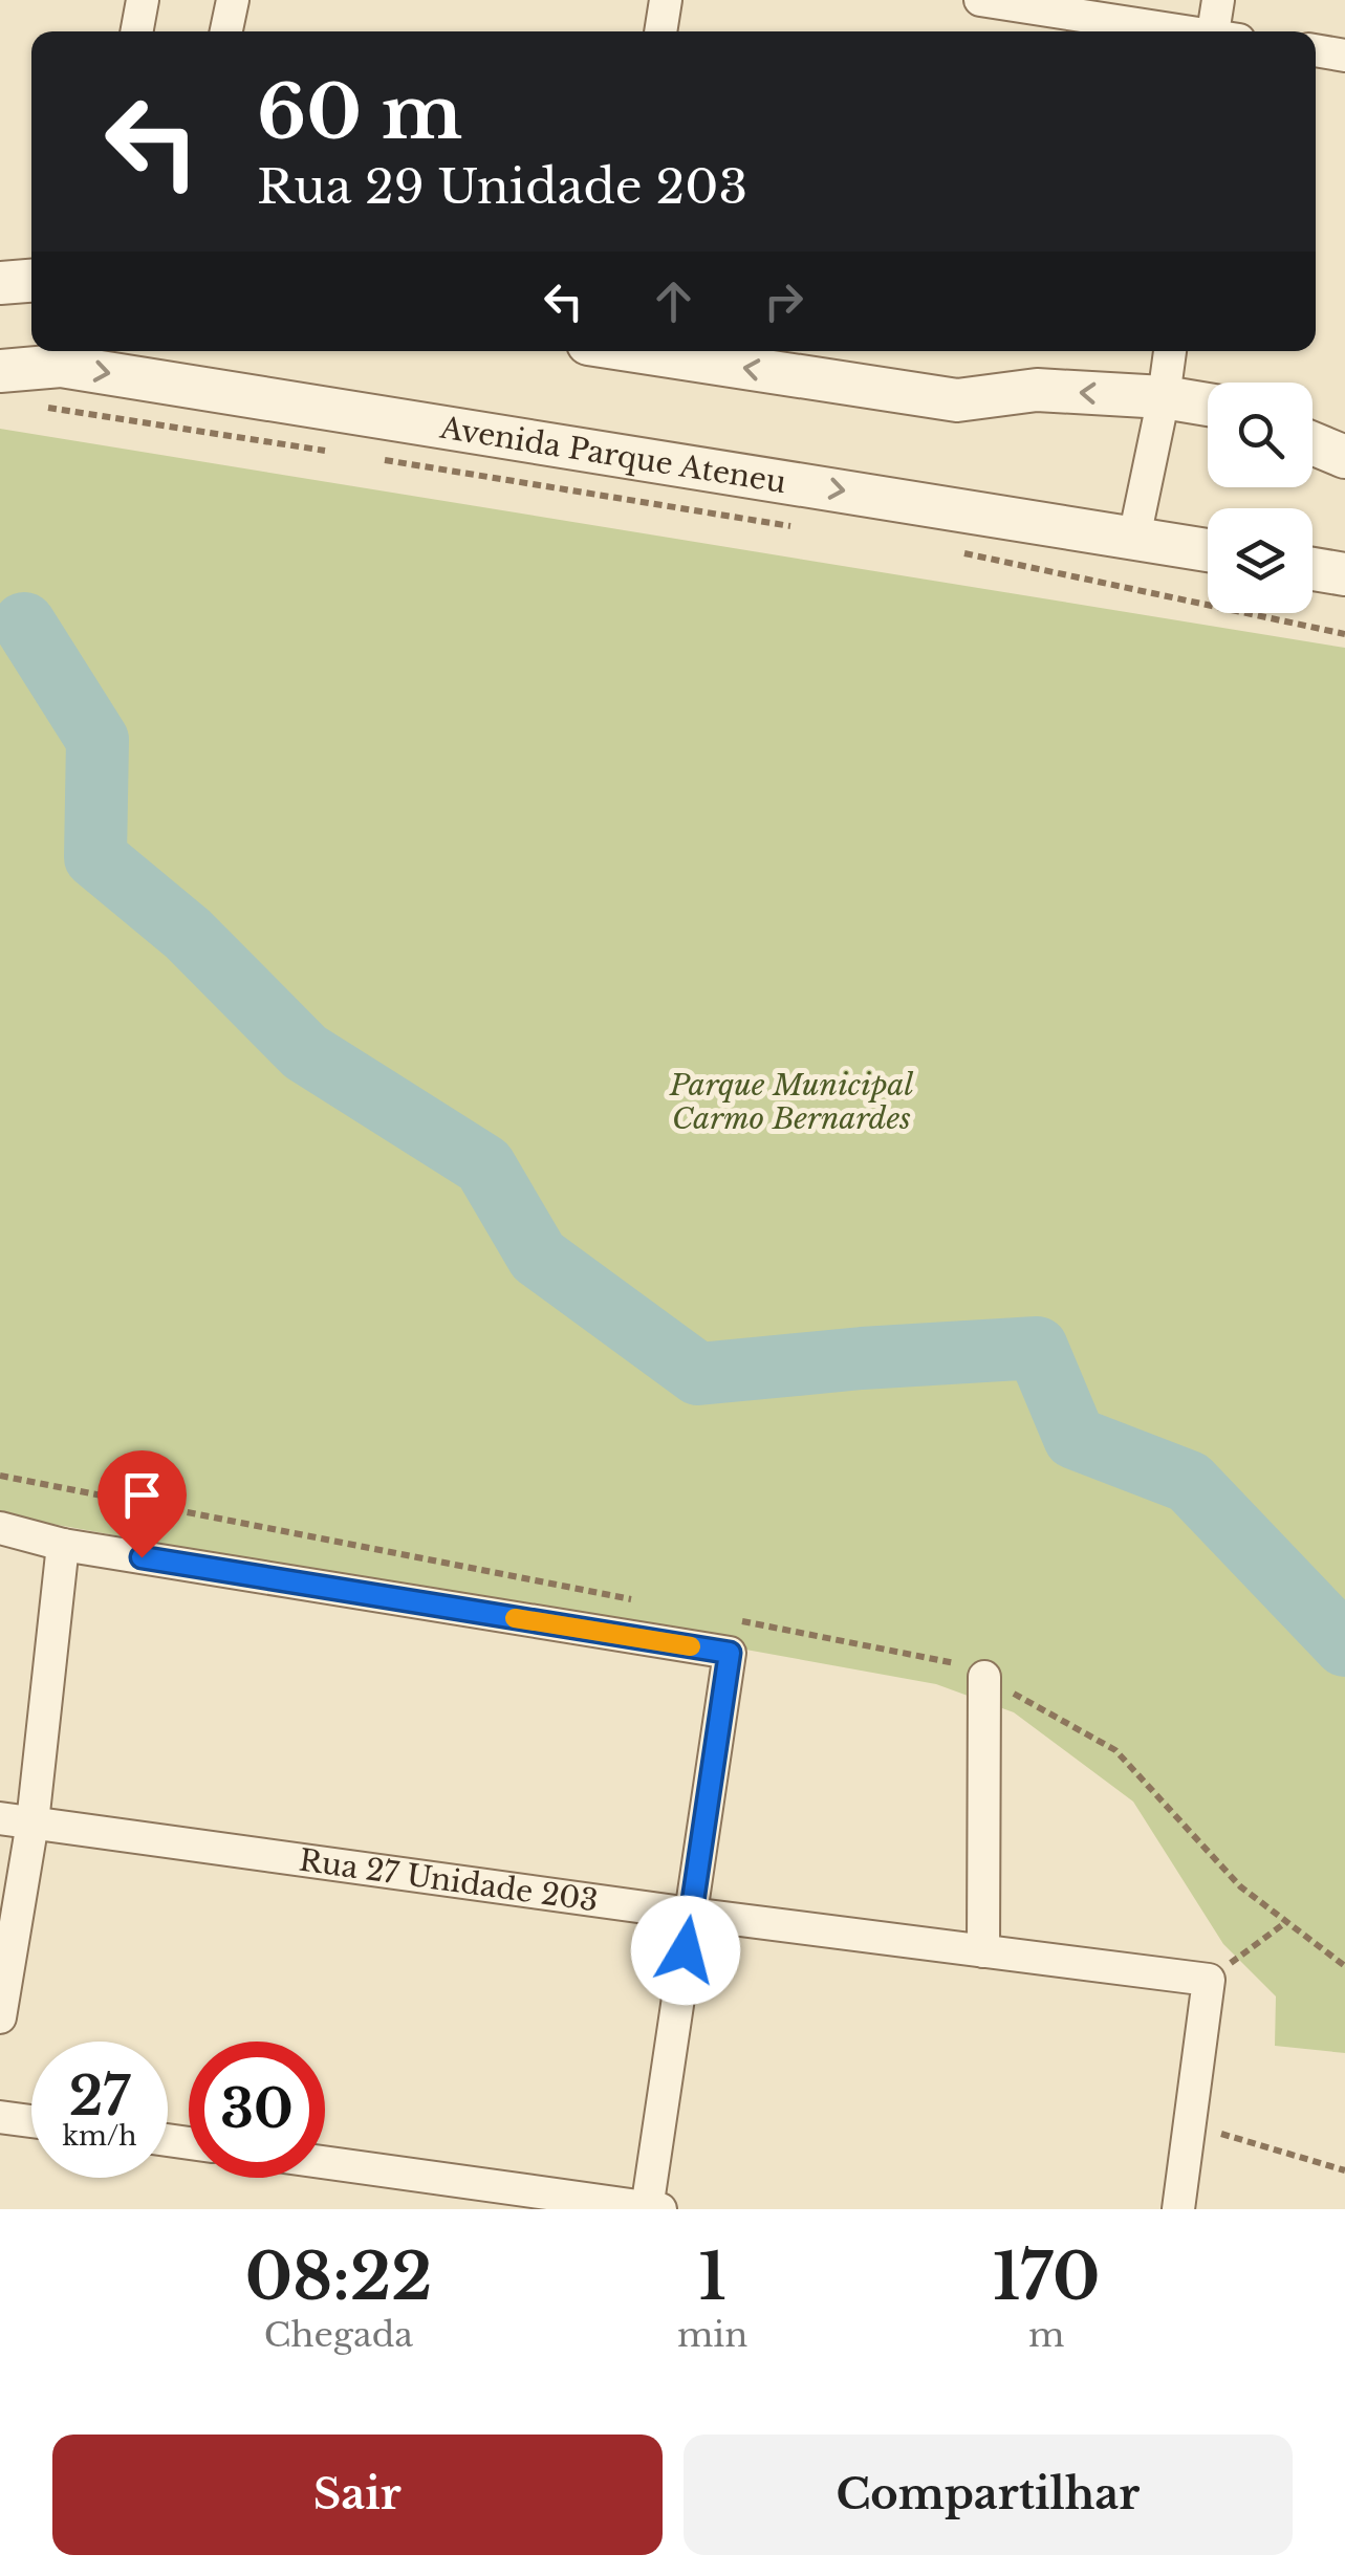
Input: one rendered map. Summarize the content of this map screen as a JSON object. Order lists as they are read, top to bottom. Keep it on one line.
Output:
{"streets":{"street":["Avenida Parque Ateneu","Rua 27 Unidade 203"]},"parks":["Parque Municipal Carmo Bernardes"],"page":{"turn":["60 m","Rua 29 Unidade 203"],"speed":"27 km/h","limit":"30","eta":["08:22","Chegada","1","min","170","m"],"buttons":["Sair","Compartilhar"]}}
